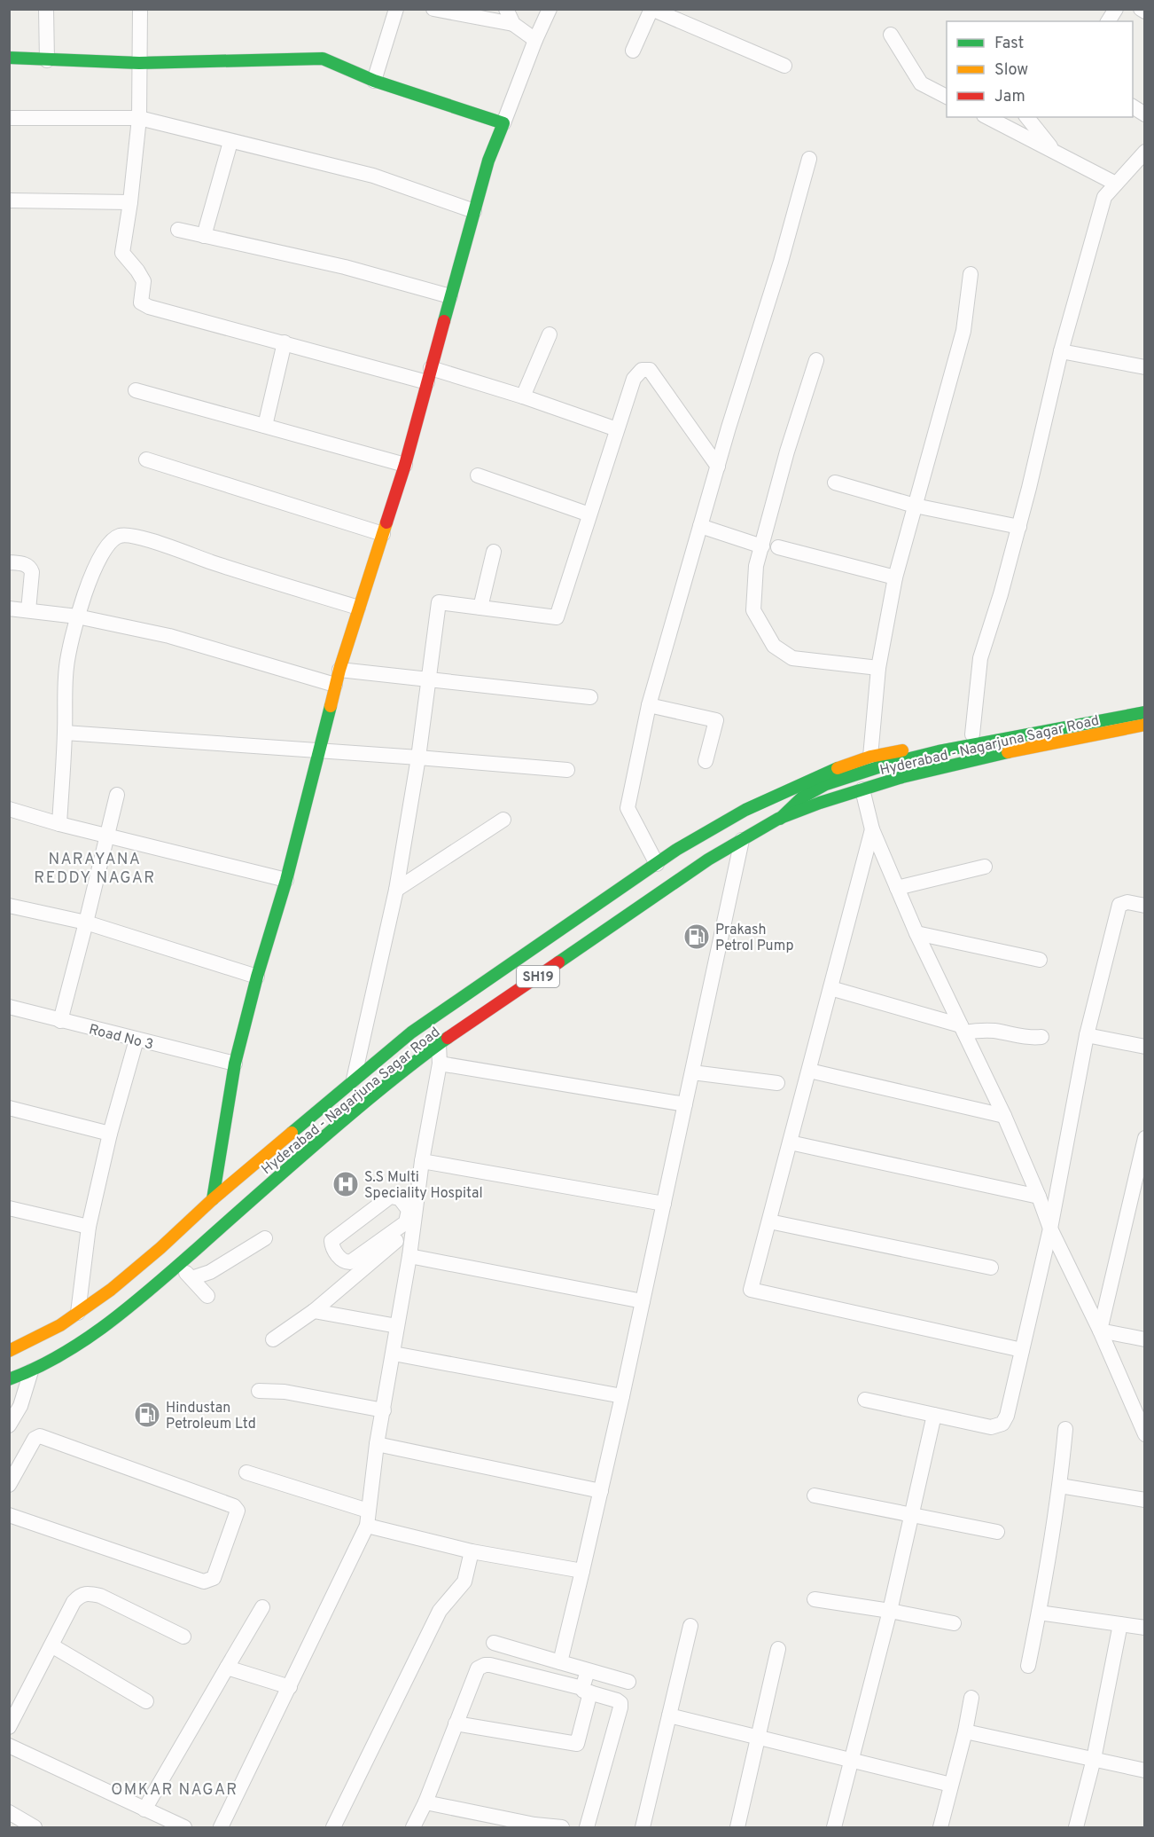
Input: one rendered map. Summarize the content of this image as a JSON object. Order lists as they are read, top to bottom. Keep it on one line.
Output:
{"streets":{"main road":["Hyderabad - Nagarjuna Sagar Road","SH19"],"street":["Road No 3"]},"districts":["NARAYANA REDDY NAGAR","OMKAR NAGAR"],"places":{"fuel station":["Prakash Petrol Pump","Hindustan Petroleum Ltd"],"hospital":["S.S Multi Speciality Hospital"]},"legend":["Fast","Slow","Jam"]}
